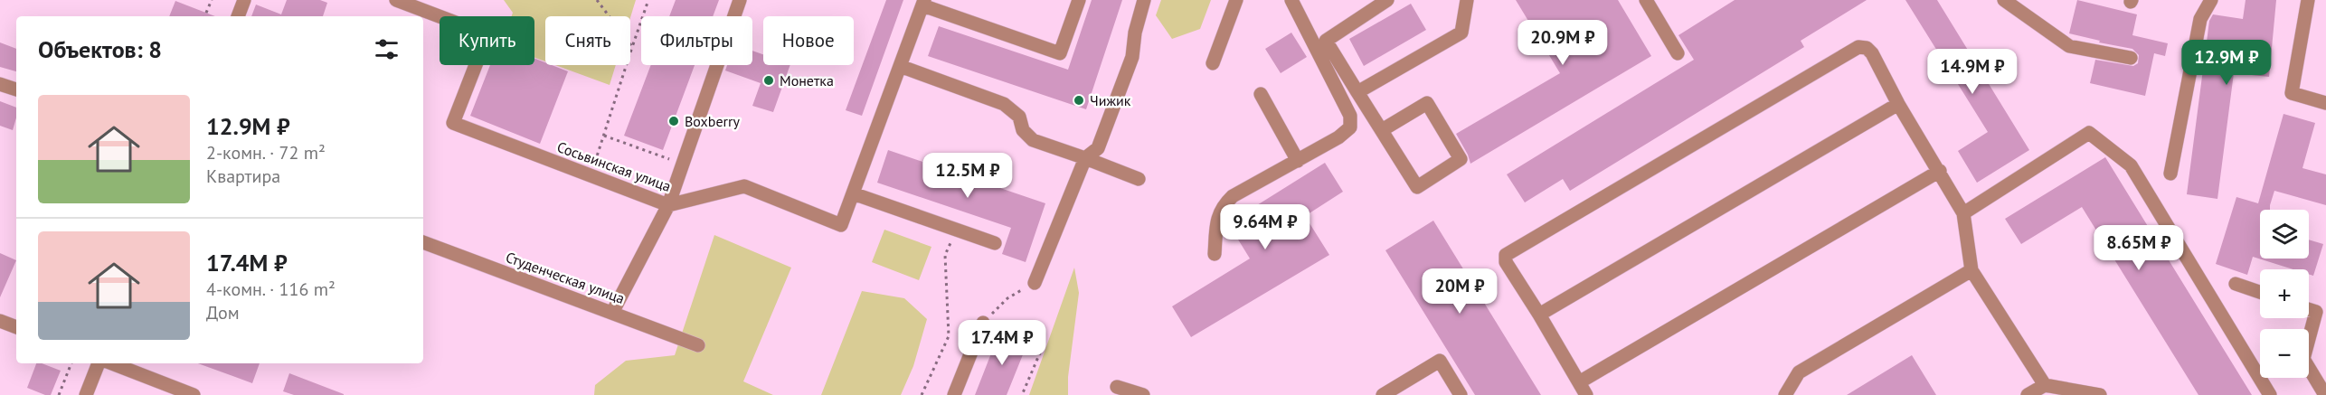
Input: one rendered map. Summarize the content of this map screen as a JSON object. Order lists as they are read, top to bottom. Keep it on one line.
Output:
{"streets":{"street":["Сосьвинская улица","Студенческая улица"]},"places":["Монетка","Чижик","Boxberry"],"page":{"chip":["Купить","Снять","Фильтры","Новое"],"heading":"Объектов: 8","price":["20.9M ₽","12.9M ₽","14.9M ₽","12.5M ₽","9.64M ₽","8.65M ₽","20M ₽","17.4M ₽"],"list":[{"name":"12.9M ₽","note":"2-комн. · 72 m² · Квартира"},{"name":"17.4M ₽","note":"4-комн. · 116 m² · Дом"}],"map_buttons":["+","−"]}}
